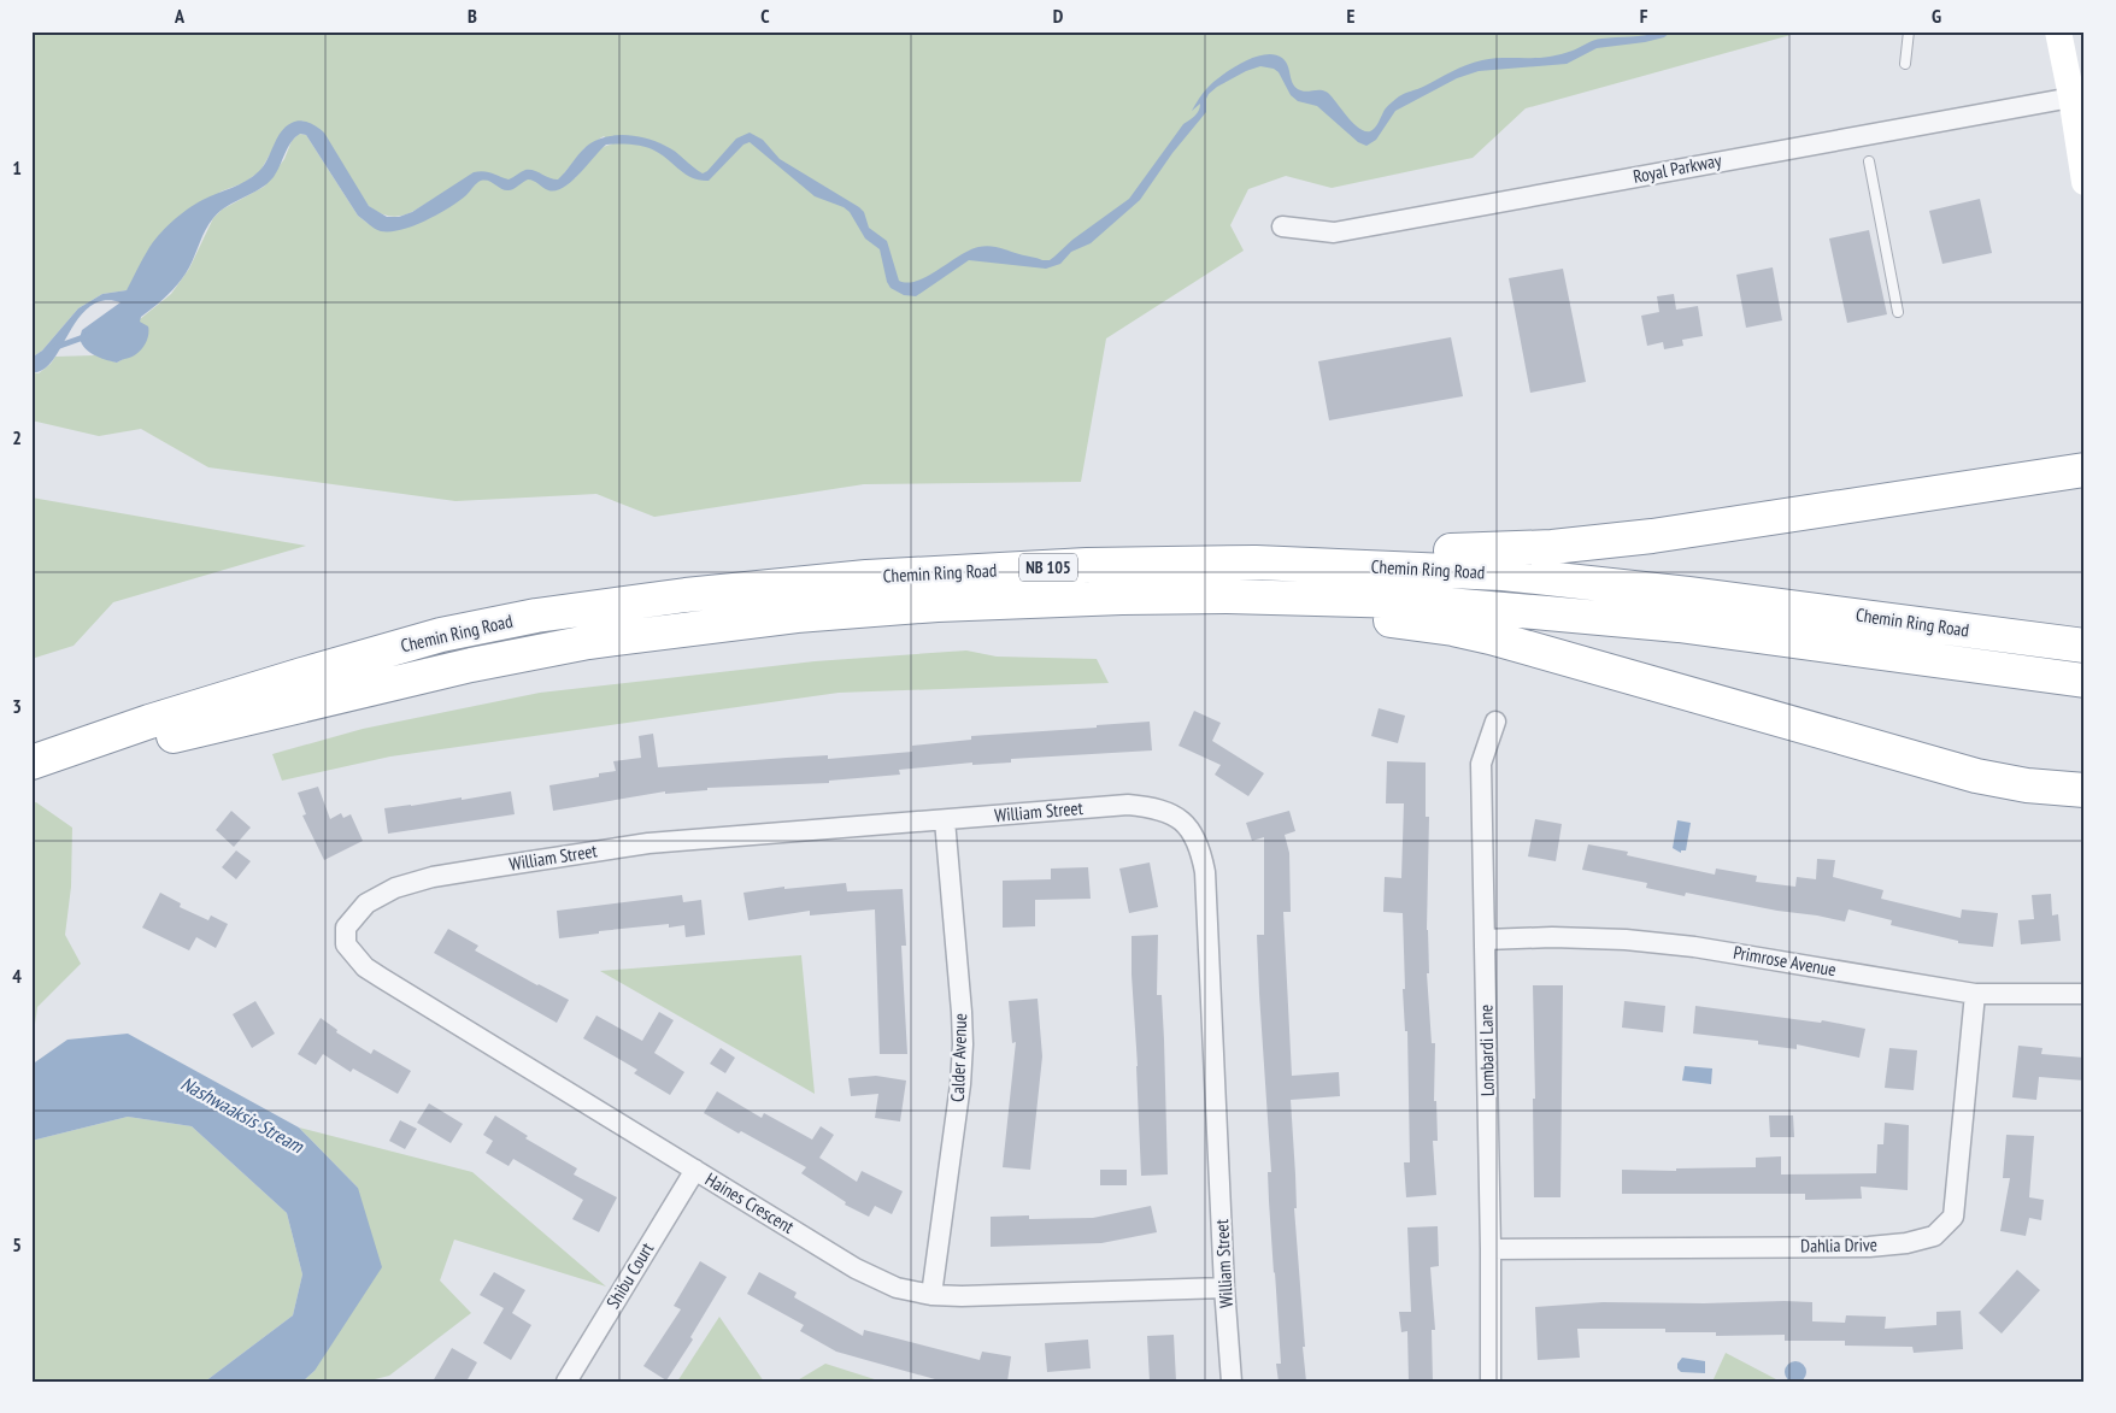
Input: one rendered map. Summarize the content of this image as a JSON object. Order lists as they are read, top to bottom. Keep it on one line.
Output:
{"streets":{"highway":["NB 105","Chemin Ring Road"],"street":["Royal Parkway","William Street","Primrose Avenue","Lombardi Lane","Calder Avenue","Haines Crescent","Dahlia Drive","Shibu Court"]},"crossings":[["William Street","Calder Avenue"],["William Street","Haines Crescent"],["Primrose Avenue","Lombardi Lane"],["Primrose Avenue","Dahlia Drive"],["Lombardi Lane","Dahlia Drive"],["Calder Avenue","Haines Crescent"],["Haines Crescent","Shibu Court"]],"water":["Nashwaaksis Stream"],"grid":{"columns":["A","B","C","D","E","F","G"],"rows":["1","2","3","4","5"]}}
